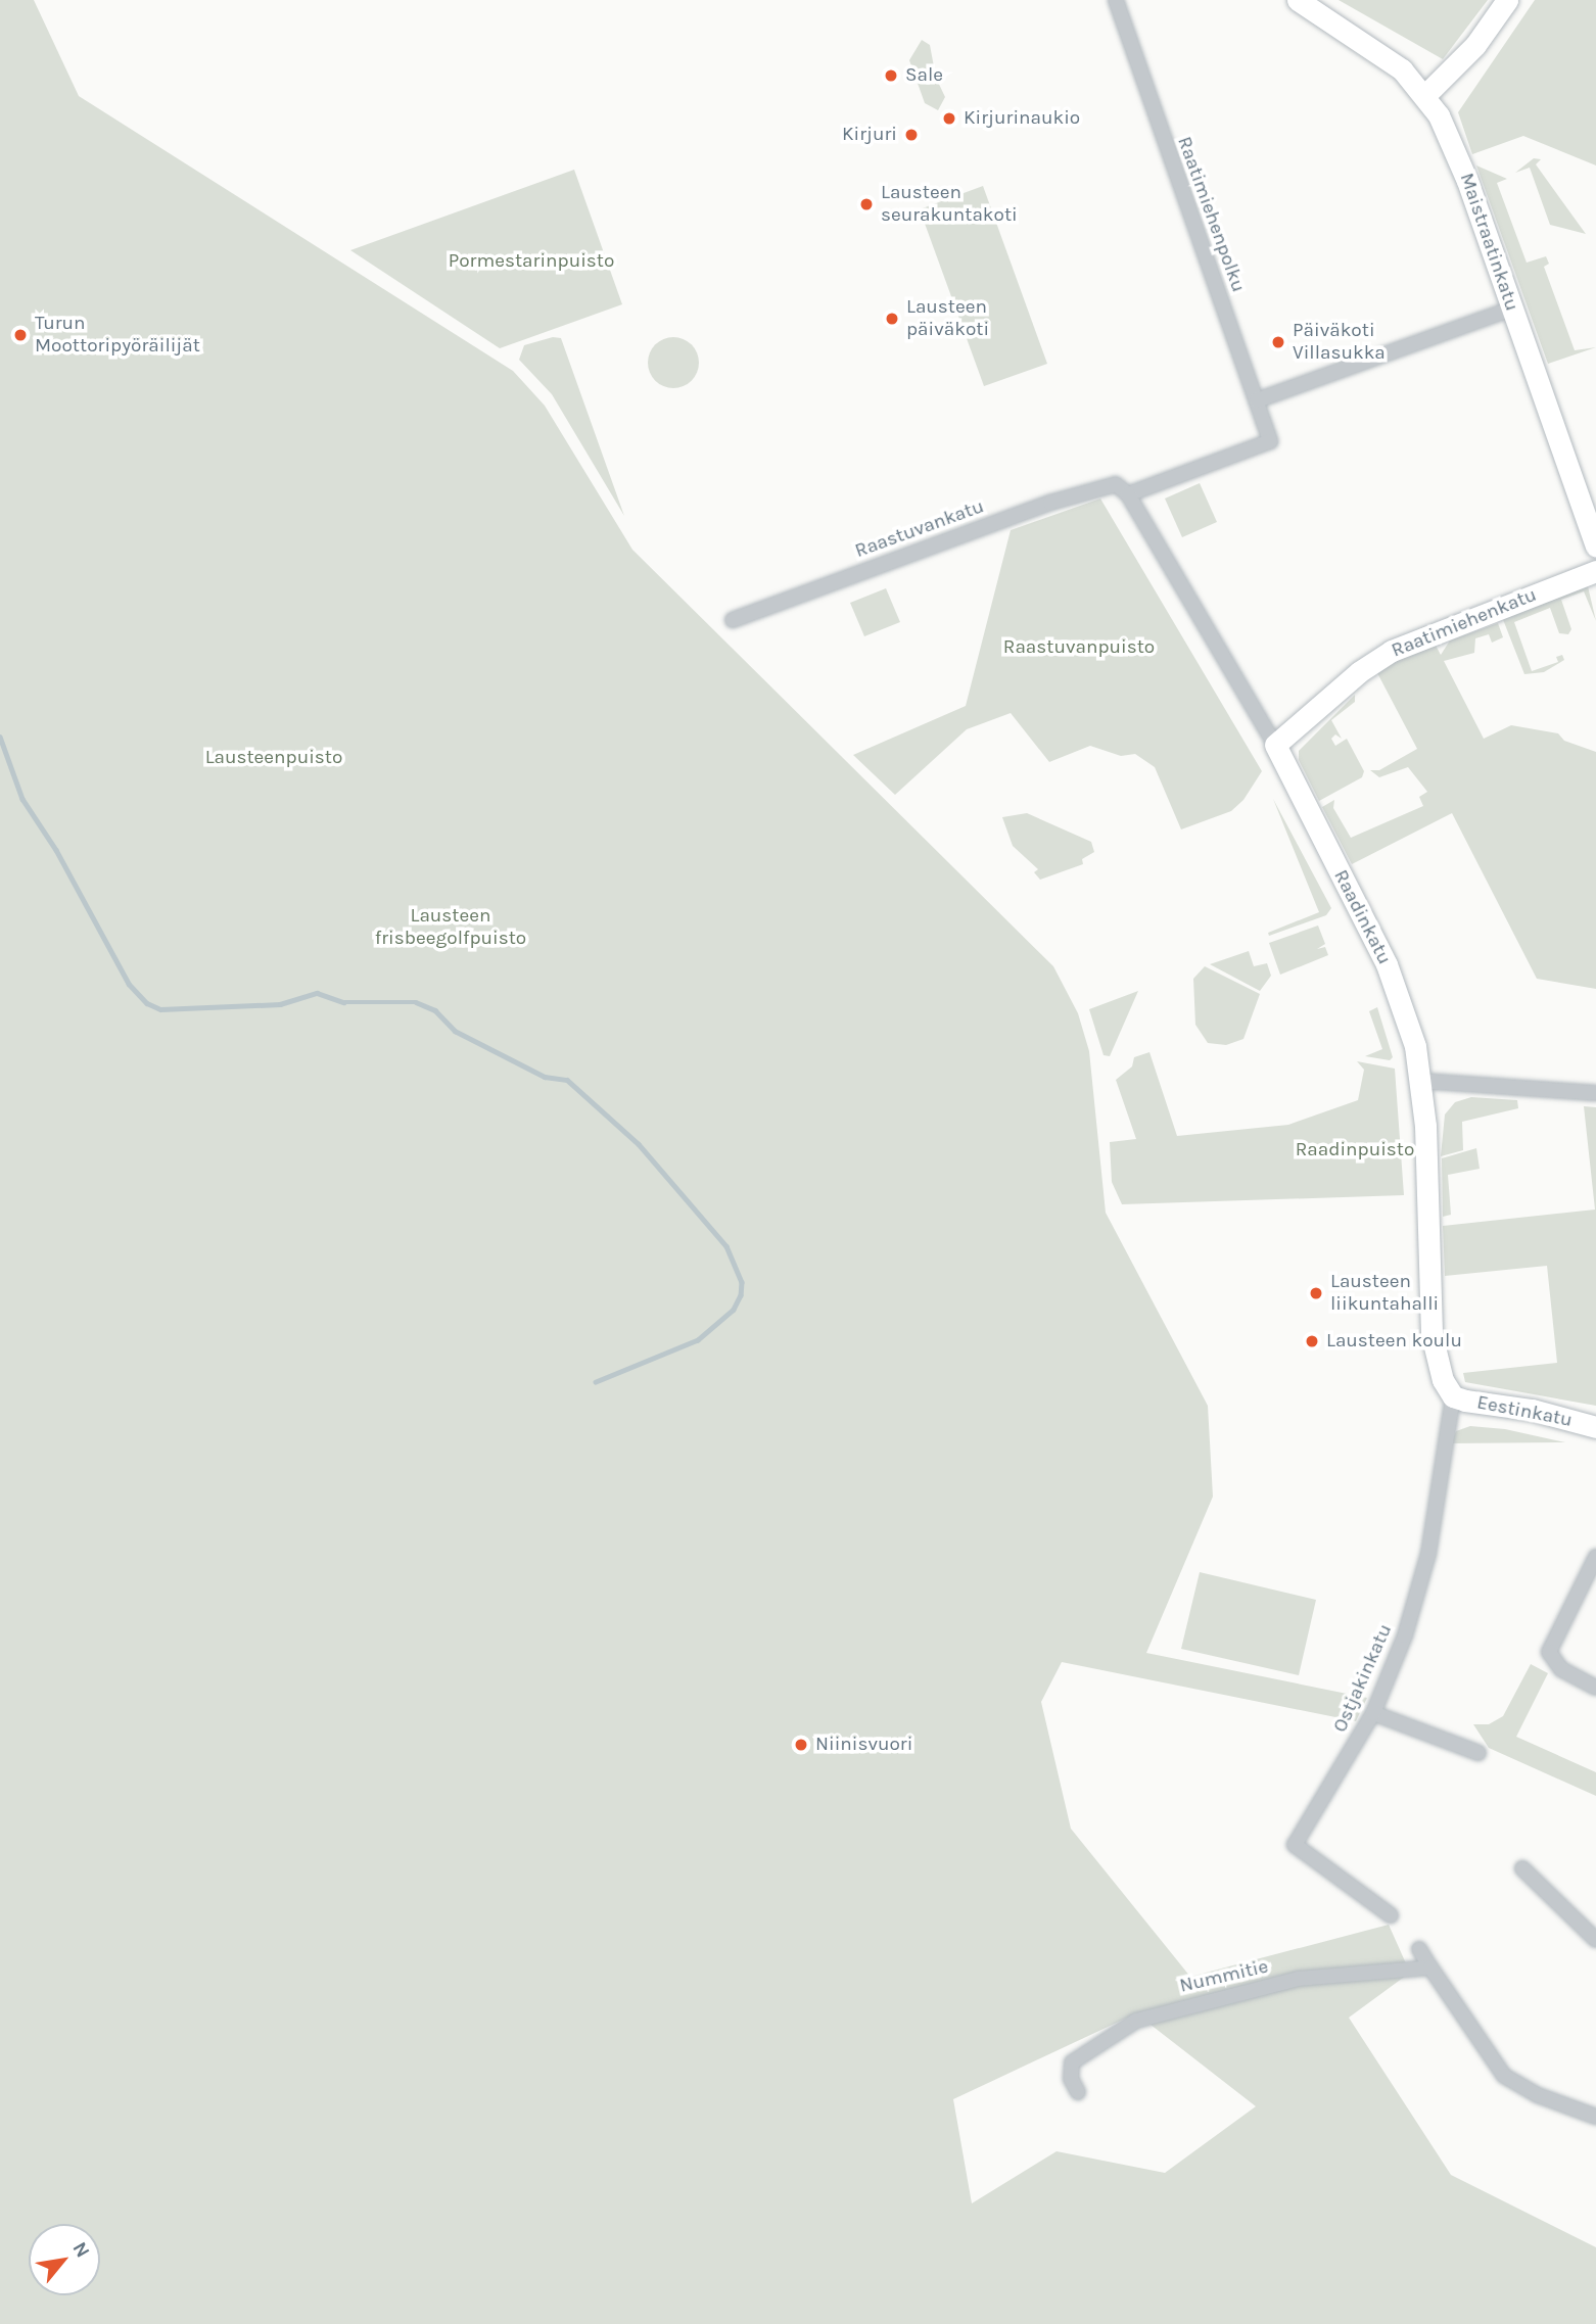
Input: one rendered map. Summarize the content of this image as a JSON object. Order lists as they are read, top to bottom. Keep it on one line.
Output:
{"streets":{"street":["Raatimiehenpolku","Maistraatinkatu","Raastuvankatu","Raatimiehenkatu","Raadinkatu","Eestinkatu","Ostjakinkatu","Nummitie"]},"crossings":[["Raatimiehenpolku","Raastuvankatu"],["Raastuvankatu","Raadinkatu"],["Raatimiehenkatu","Raadinkatu"],["Raadinkatu","Eestinkatu"],["Raadinkatu","Ostjakinkatu"],["Eestinkatu","Ostjakinkatu"]],"parks":["Pormestarinpuisto","Raastuvanpuisto","Lausteenpuisto","Lausteen frisbeegolfpuisto","Raadinpuisto"],"places":["Sale","Kirjurinaukio","Kirjuri","Lausteen seurakuntakoti","Lausteen päiväkoti","Turun Moottoripyöräilijät","Päiväkoti Villasukka","Lausteen liikuntahalli","Lausteen koulu","Niinisvuori"],"north":"top right"}
